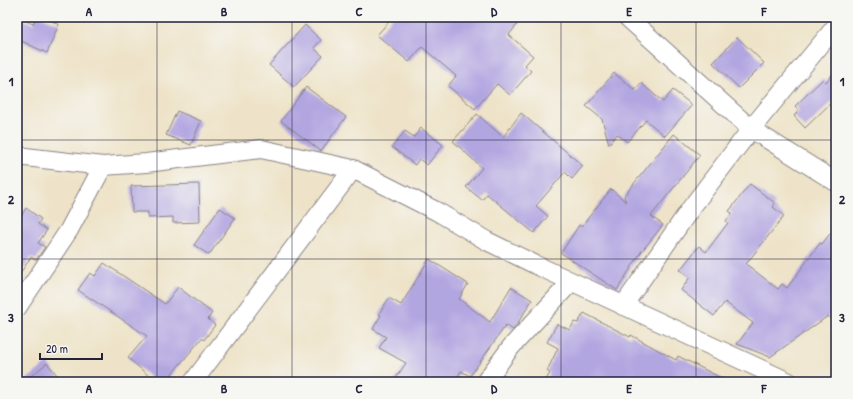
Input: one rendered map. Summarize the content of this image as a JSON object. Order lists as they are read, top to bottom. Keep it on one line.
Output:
{"scale_bar":"20 m","grid":{"columns":["A","B","C","D","E","F"],"rows":["1","2","3"]}}
